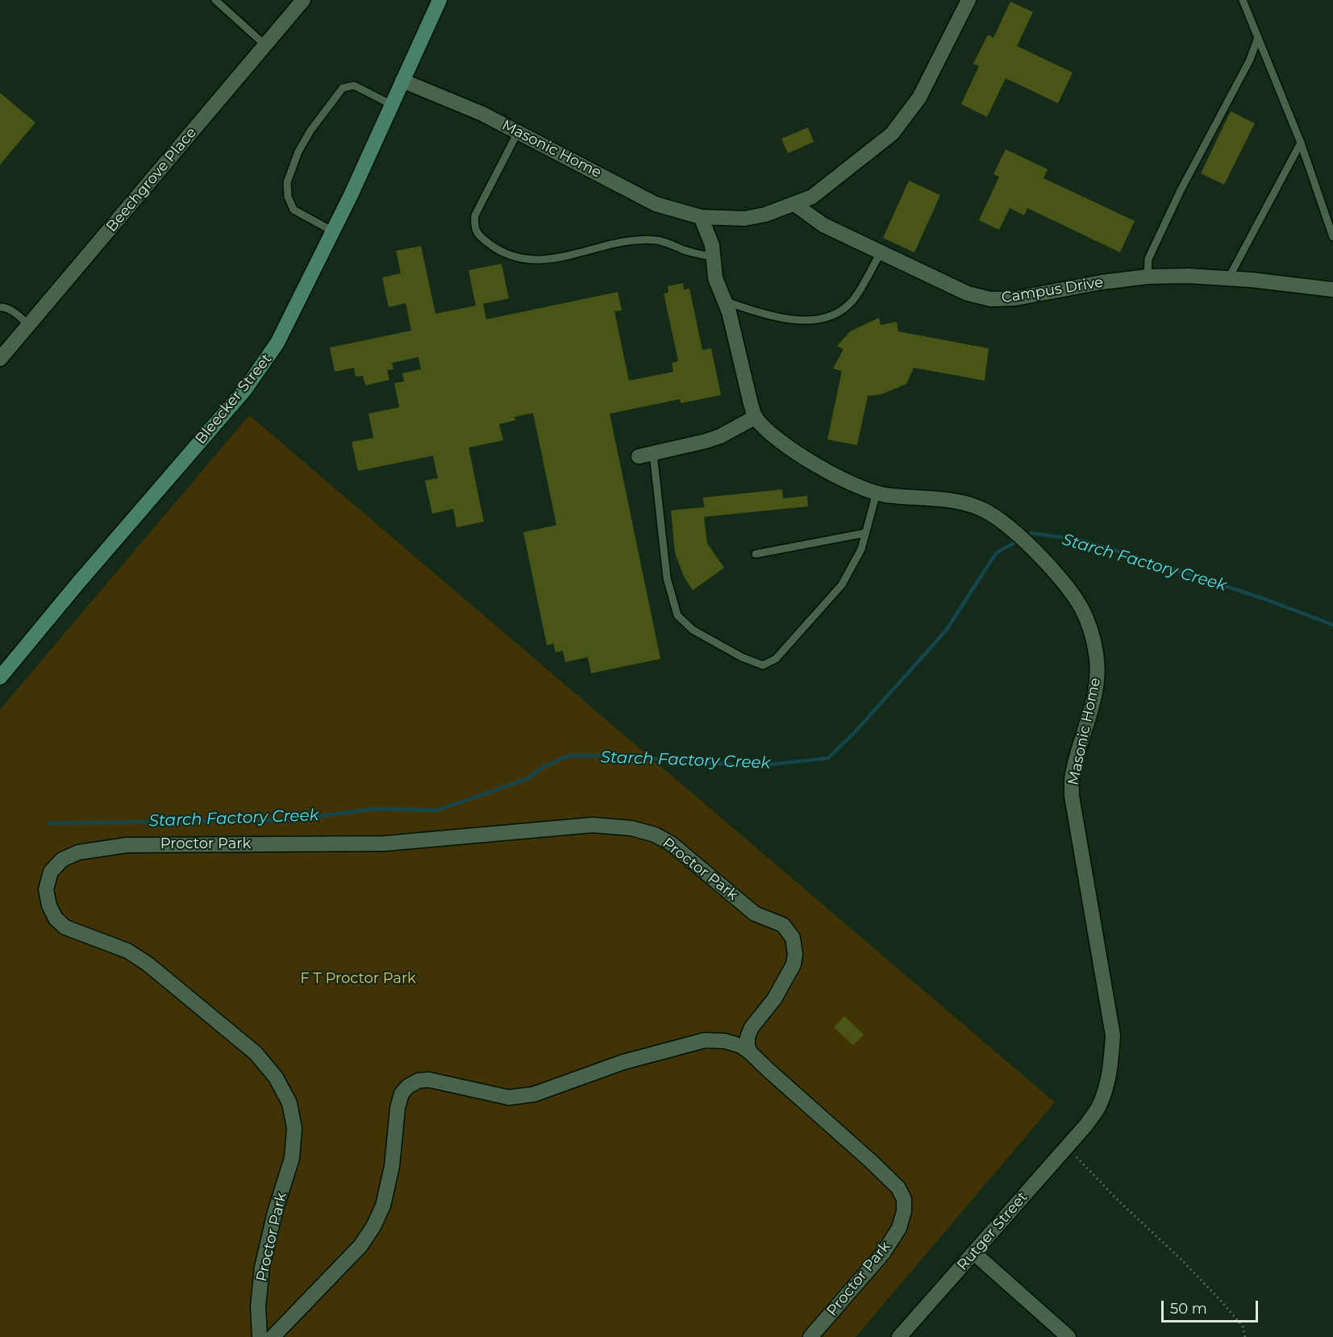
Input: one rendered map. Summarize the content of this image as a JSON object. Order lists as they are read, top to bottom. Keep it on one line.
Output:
{"streets":{"street":["Masonic Home","Beechgrove Place","Campus Drive","Bleecker Street","Proctor Park","Rutger Street"]},"crossings":[["Masonic Home","Campus Drive"],["Masonic Home","Bleecker Street"],["Masonic Home","Rutger Street"]],"water":["Starch Factory Creek"],"parks":["F T Proctor Park"],"scale_bar":"50 m"}
